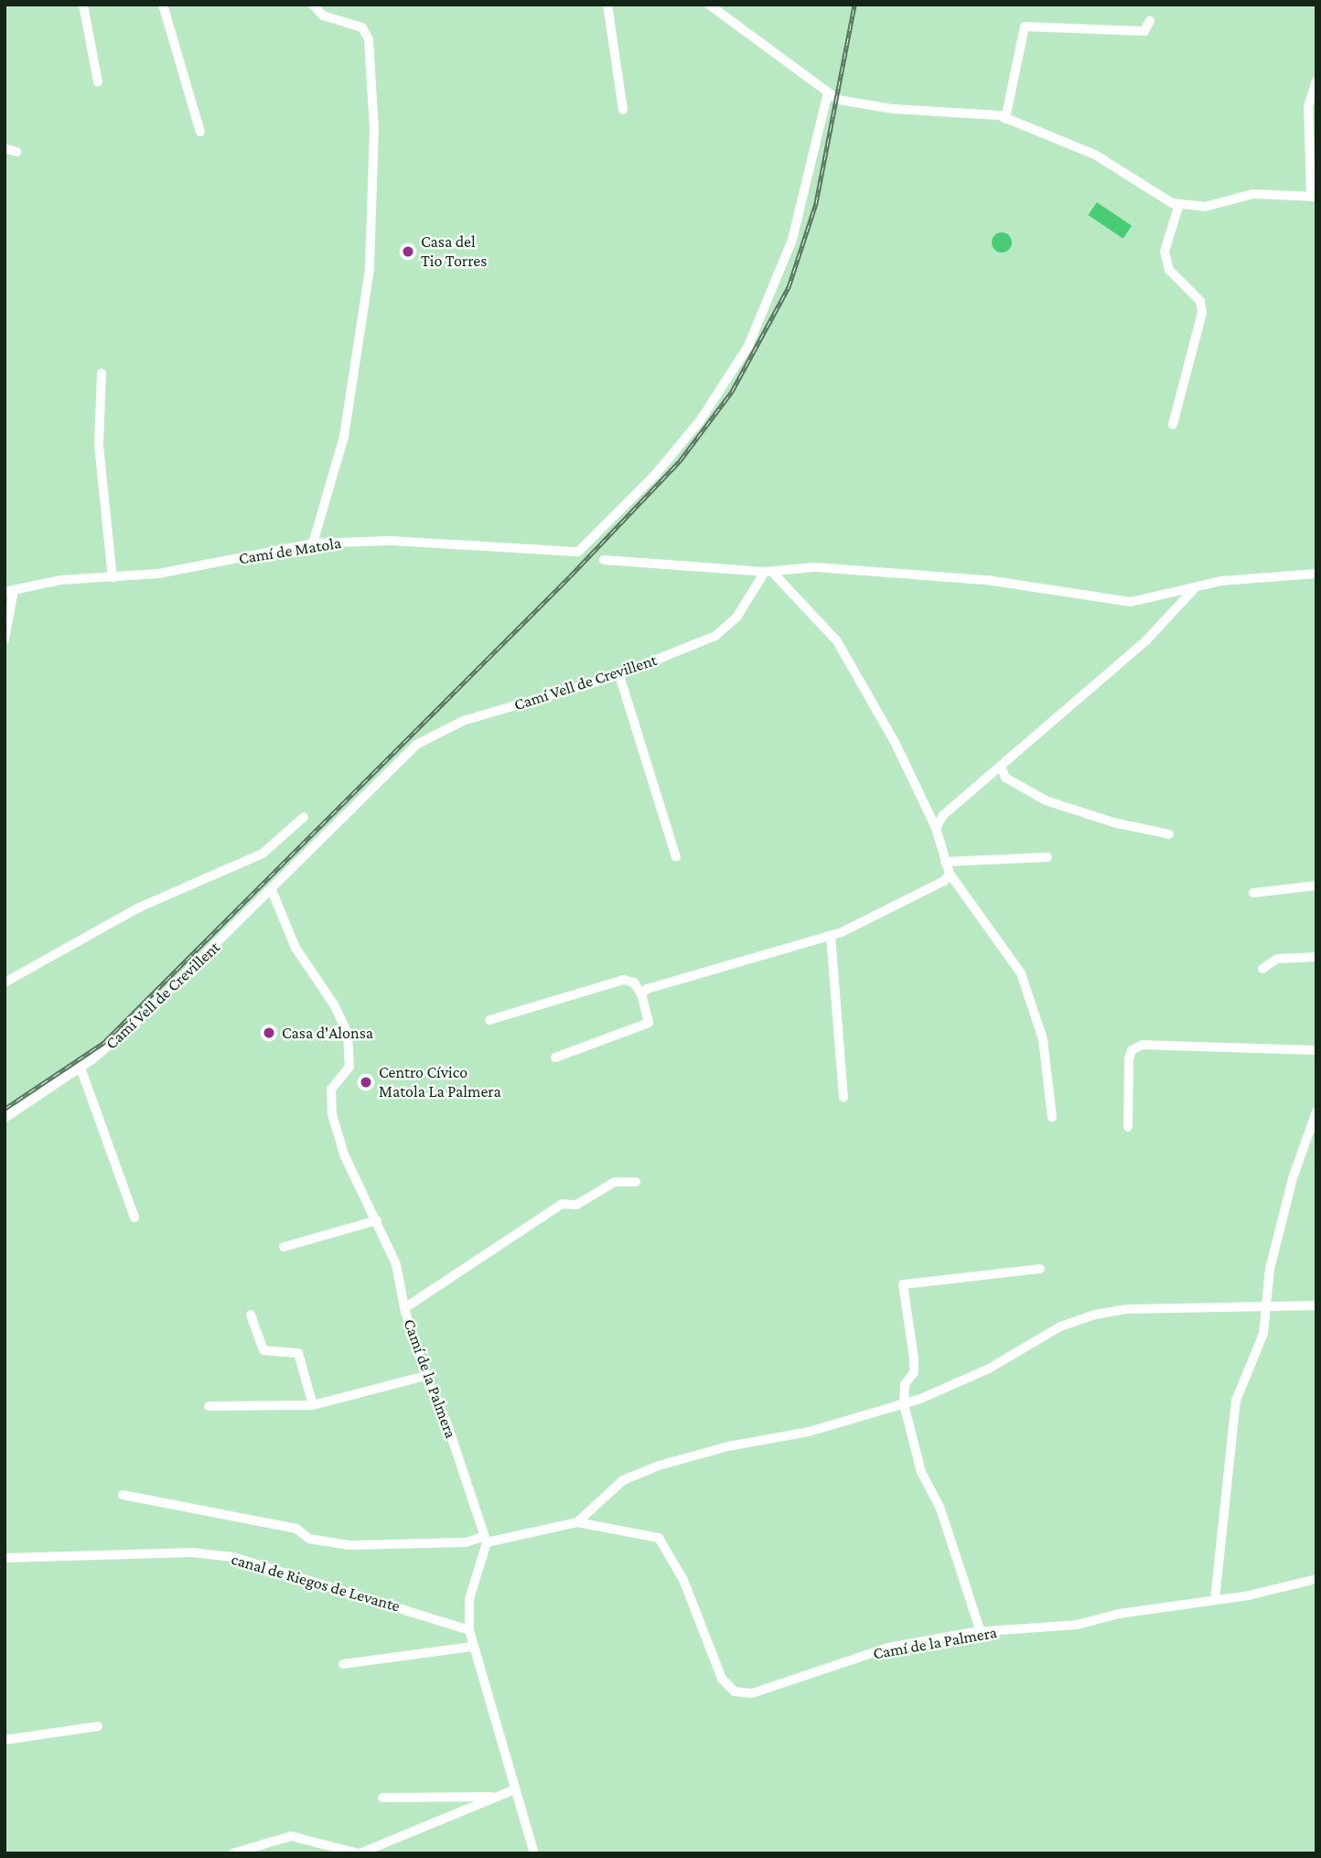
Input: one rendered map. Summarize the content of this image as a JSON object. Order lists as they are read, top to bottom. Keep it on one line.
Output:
{"streets":{"street":["Camí de Matola","Camí Vell de Crevillent","Camí de la Palmera","canal de Riegos de Levante"]},"crossings":[["Camí Vell de Crevillent","Camí de la Palmera"]],"places":["Casa del Tio Torres","Casa d'Alonsa","Centro Cívico Matola La Palmera"]}
